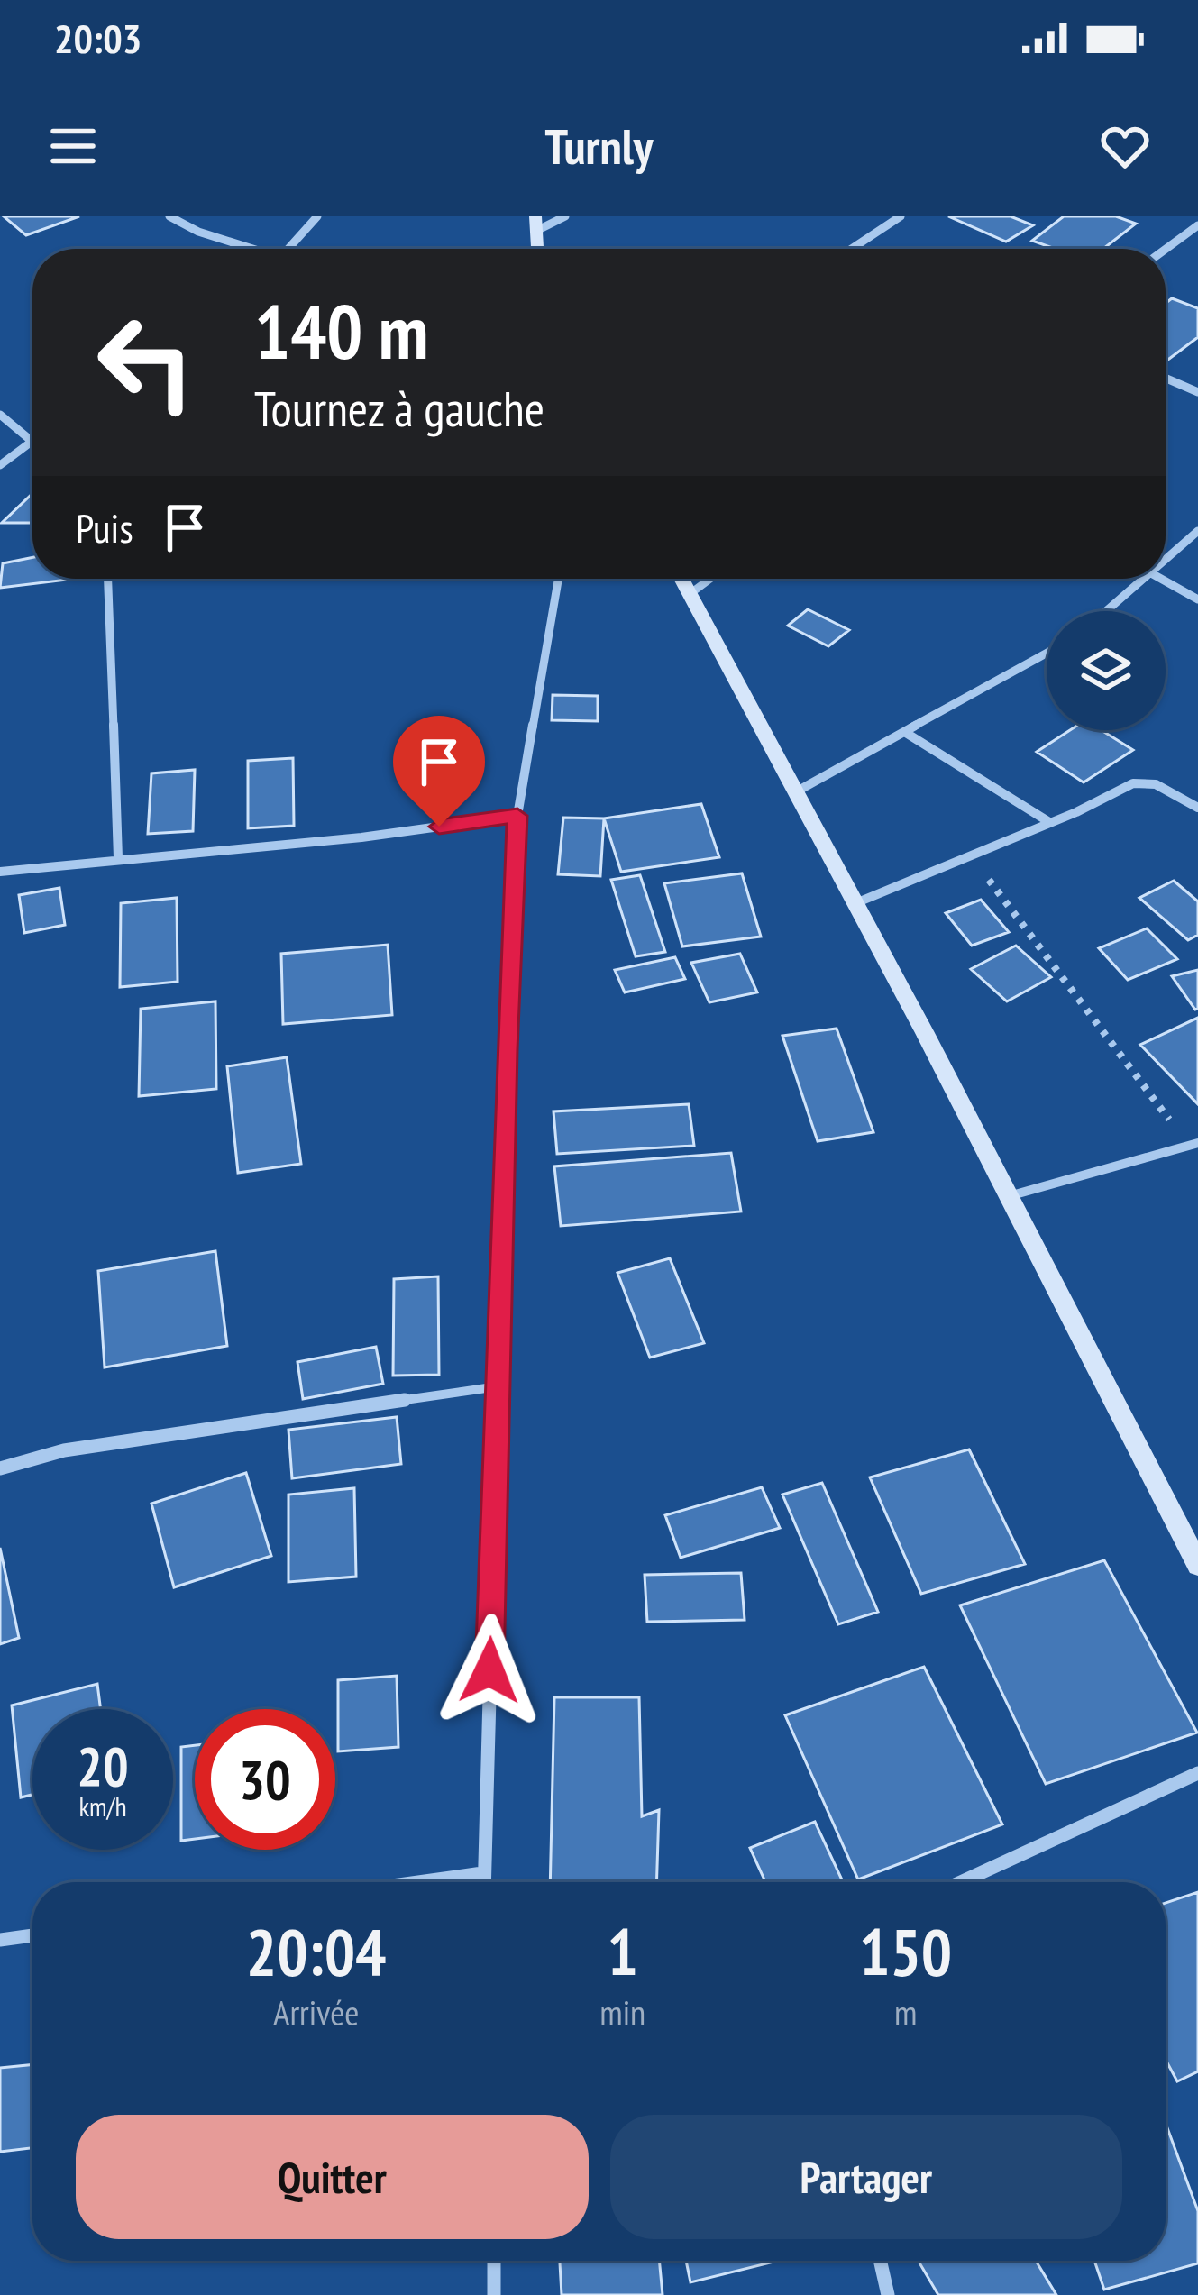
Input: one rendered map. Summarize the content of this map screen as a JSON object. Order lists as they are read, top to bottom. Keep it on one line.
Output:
{"page":{"status":"20:03","header":"Turnly","turn":["140 m","Tournez à gauche"],"then":"Puis","speed":"20 km/h","limit":"30","eta":["20:04","Arrivée","1","min","150","m"],"buttons":["Quitter","Partager"]}}
